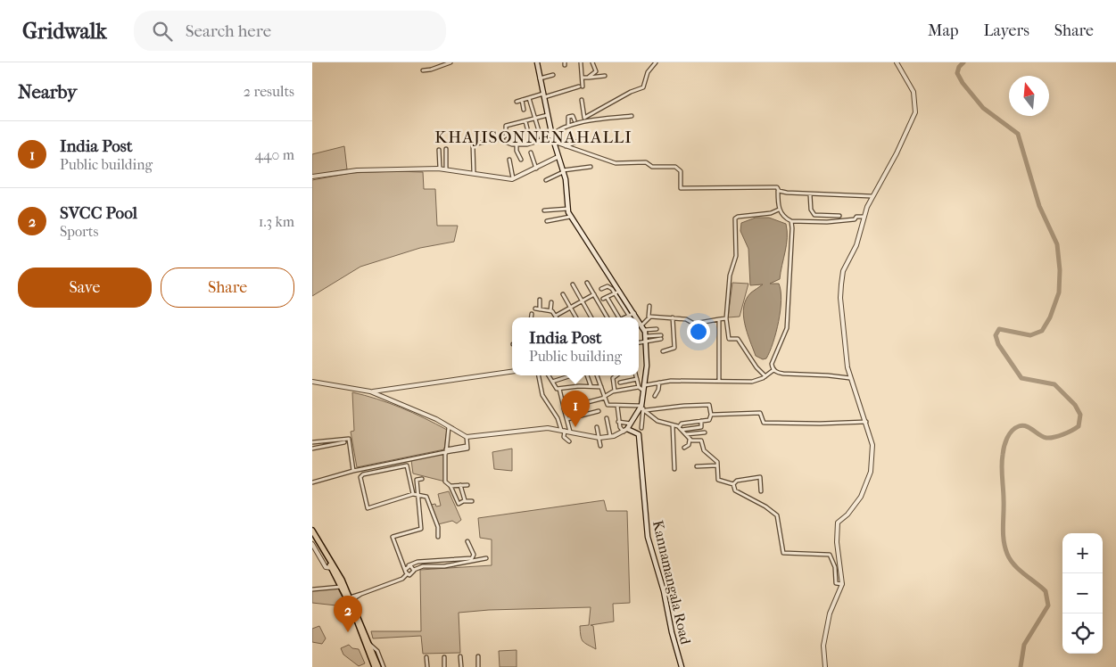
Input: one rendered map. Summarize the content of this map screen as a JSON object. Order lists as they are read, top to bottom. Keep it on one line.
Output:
{"streets":{"main road":["Kannamangala Road"]},"districts":["KHAJISONNENAHALLI"],"north":"top","page":{"header":"Gridwalk","search":"Search here","nav":["Map","Layers","Share"],"heading":["Nearby","2 results"],"list":[{"mark":"1","name":"India Post","note":"Public building","value":"440 m"},{"mark":"2","name":"SVCC Pool","note":"Sports","value":"1.3 km"}],"buttons":["Save","Share"],"popup":["India Post","Public building"],"pins":["1","2"],"map_buttons":["+","−"]}}
